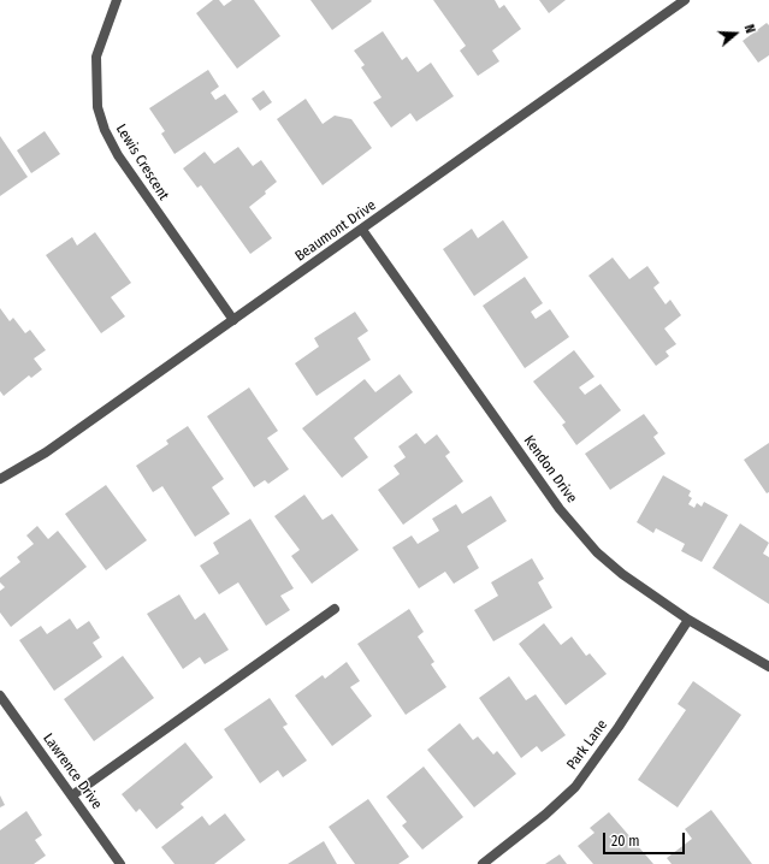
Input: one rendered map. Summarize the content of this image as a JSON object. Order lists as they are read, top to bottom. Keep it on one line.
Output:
{"streets":{"street":["Lewis Crescent","Beaumont Drive","Kendon Drive","Park Lane","Lawrence Drive"]},"crossings":[["Lewis Crescent","Beaumont Drive"],["Beaumont Drive","Kendon Drive"],["Kendon Drive","Park Lane"]],"scale_bar":"20 m","north":"right"}
